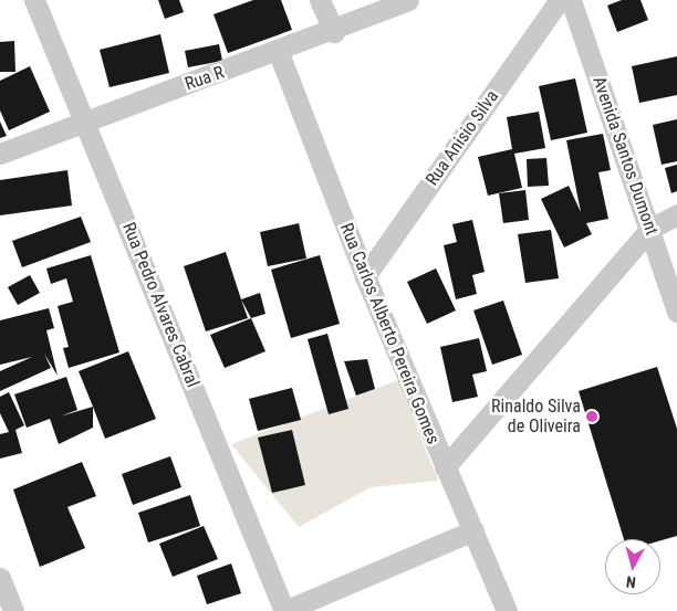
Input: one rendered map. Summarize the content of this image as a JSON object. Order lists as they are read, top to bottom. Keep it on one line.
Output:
{"streets":{"street":["Rua R","Rua Anisio Silva","Avenida Santos Dumont","Rua Pedro Alvares Cabral","Rua Carlos Alberto Pereira Gomes"]},"crossings":[["Rua R","Rua Pedro Alvares Cabral"],["Rua R","Rua Carlos Alberto Pereira Gomes"],["Rua Anisio Silva","Rua Carlos Alberto Pereira Gomes"]],"places":["Rinaldo Silva de Oliveira"],"north":"bottom"}
